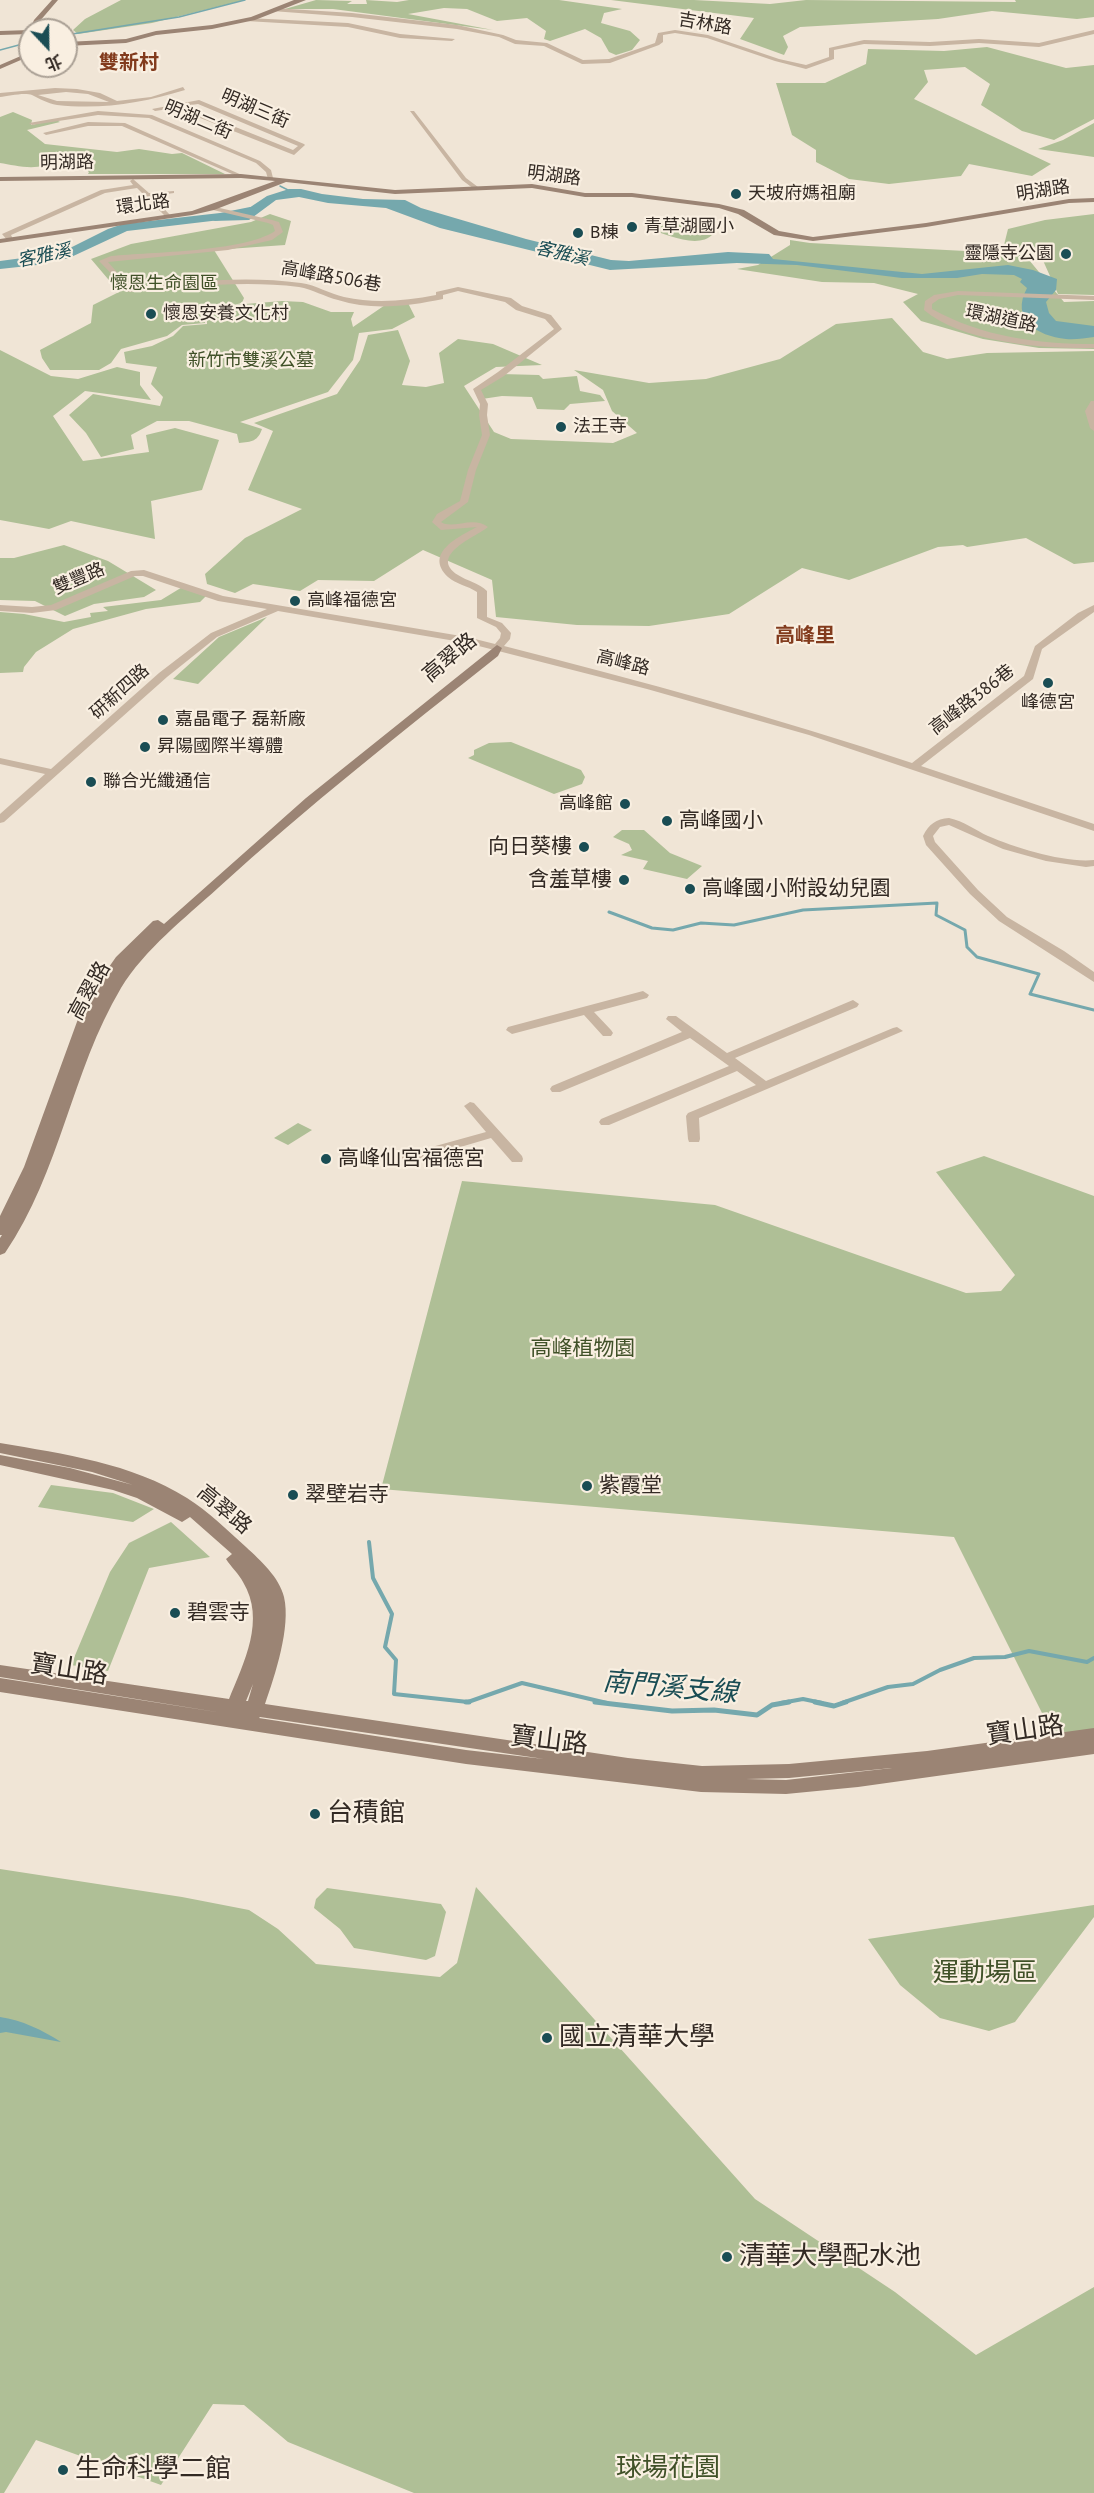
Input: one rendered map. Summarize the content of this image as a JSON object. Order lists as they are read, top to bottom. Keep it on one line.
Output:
{"streets":{"street":["吉林路","明湖三街","明湖二街","明湖路","環北路","高峰路506巷","環湖道路","雙豐路","高翠路","高峰路","研新四路","高峰路386巷","寶山路"]},"crossings":[["明湖二街","明湖路"],["明湖路","環北路"],["環北路","高峰路506巷"],["高峰路506巷","高翠路"],["高峰路506巷","高峰路"],["雙豐路","高峰路"],["高翠路","高峰路"],["高翠路","寶山路"],["高峰路","研新四路"],["高峰路","高峰路386巷"]],"districts":["雙新村","高峰里"],"water":["客雅溪","南門溪支線"],"parks":["懷恩生命園區","新竹市雙溪公墓","高峰植物園","運動場區","球場花園"],"places":["天坡府媽祖廟","青草湖國小","B棟","靈隱寺公園","懷恩安養文化村","法王寺","高峰福德宮","峰德宮","嘉晶電子 磊新廠","昇陽國際半導體","聯合光纖通信","高峰館","高峰國小","向日葵樓","含羞草樓","高峰國小附設幼兒園","高峰仙宮福德宮","紫霞堂","翠壁岩寺","碧雲寺","台積館","國立清華大學","清華大學配水池","生命科學二館"],"north":"bottom"}
